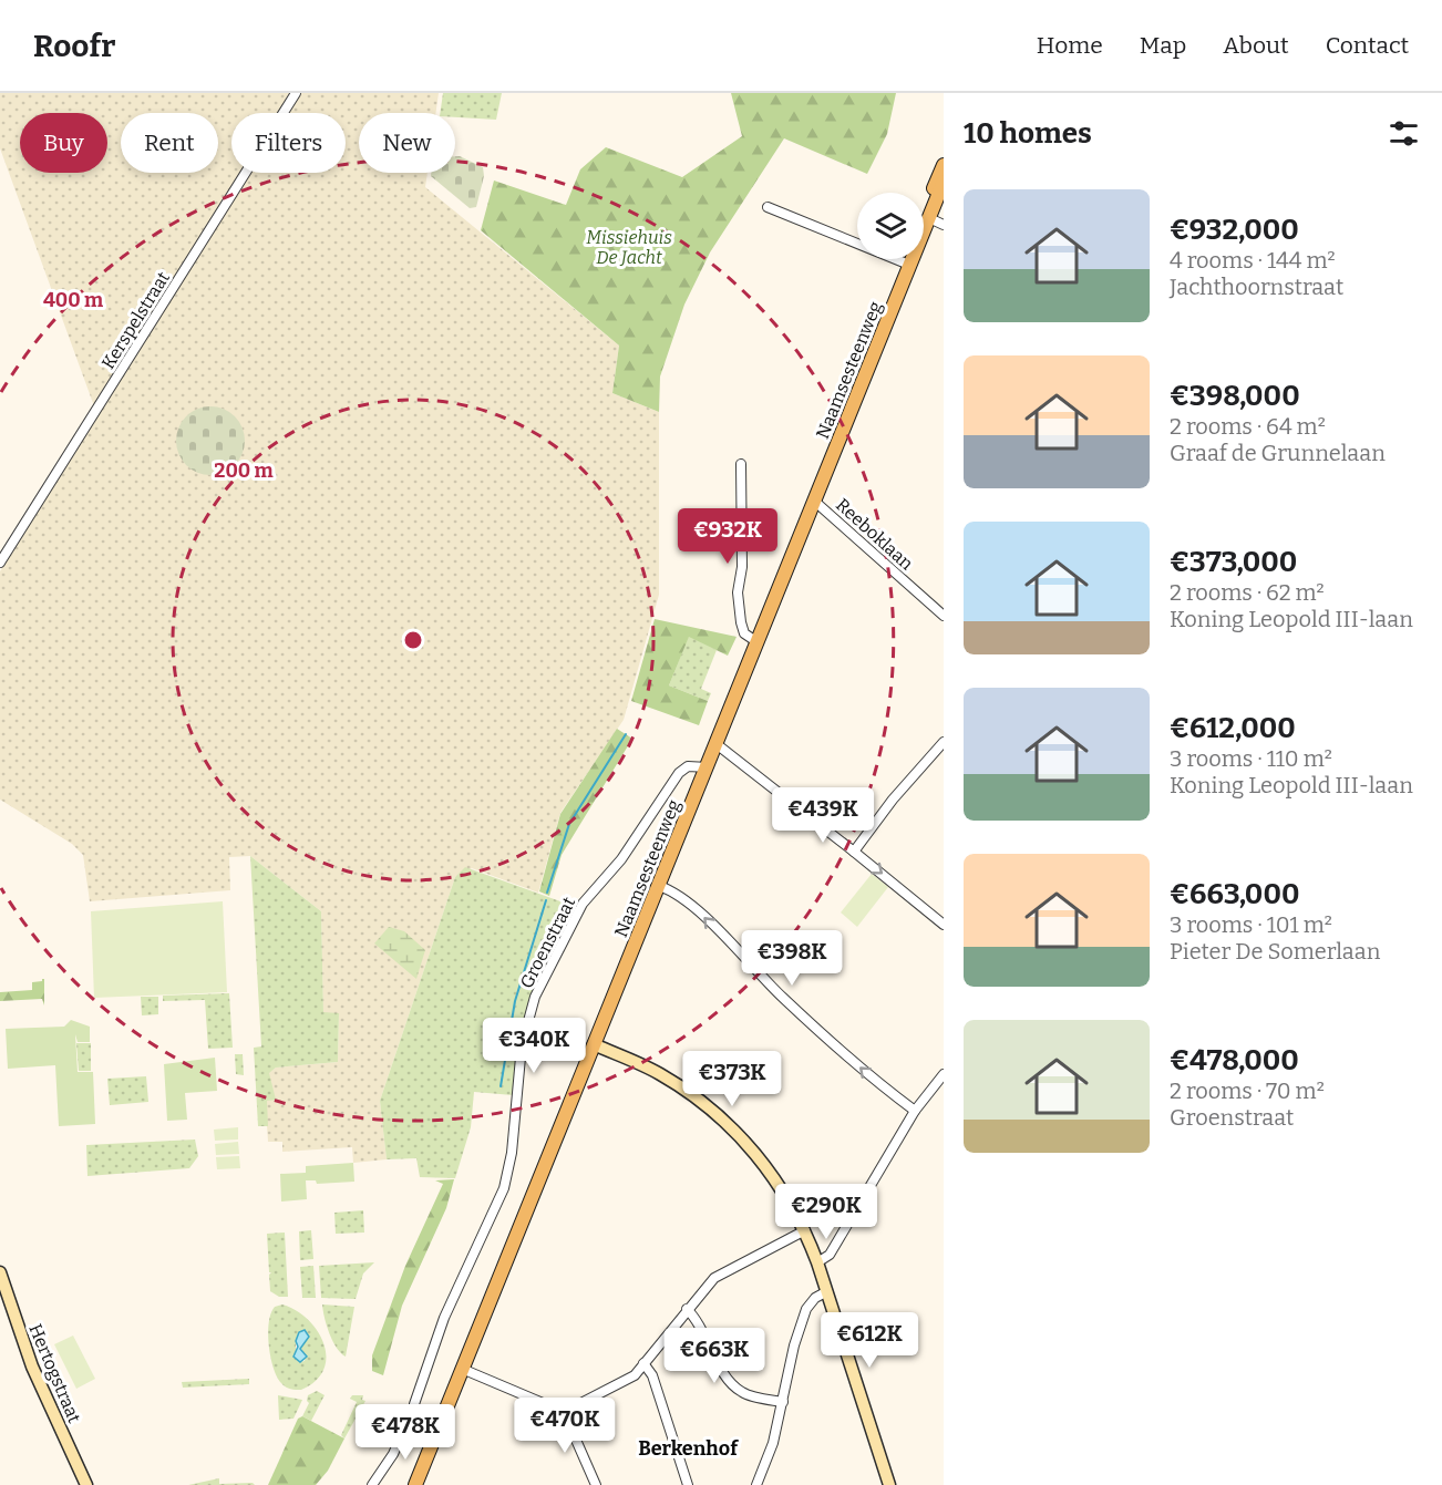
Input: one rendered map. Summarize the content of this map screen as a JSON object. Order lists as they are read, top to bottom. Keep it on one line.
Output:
{"streets":{"main road":["Naamsesteenweg"],"street":["Kerspelstraat","Reeboklaan","Groenstraat","Hertogstraat"]},"crossings":[["Naamsesteenweg","Reeboklaan"],["Naamsesteenweg","Groenstraat"]],"districts":["Berkenhof"],"parks":["Missiehuis De Jacht"],"page":{"header":"Roofr","nav":["Home","Map","About","Contact"],"heading":"10 homes","chip":["Buy","Rent","Filters","New"],"list":[{"name":"€932,000","note":"4 rooms · 144 m² · Jachthoornstraat"},{"name":"€398,000","note":"2 rooms · 64 m² · Graaf de Grunnelaan"},{"name":"€373,000","note":"2 rooms · 62 m² · Koning Leopold III-laan"},{"name":"€612,000","note":"3 rooms · 110 m² · Koning Leopold III-laan"},{"name":"€663,000","note":"3 rooms · 101 m² · Pieter De Somerlaan"},{"name":"€478,000","note":"2 rooms · 70 m² · Groenstraat"}],"price":["€932K","€439K","€398K","€340K","€373K","€290K","€612K","€663K","€470K","€478K"]},"rings":["400 m","200 m"]}
